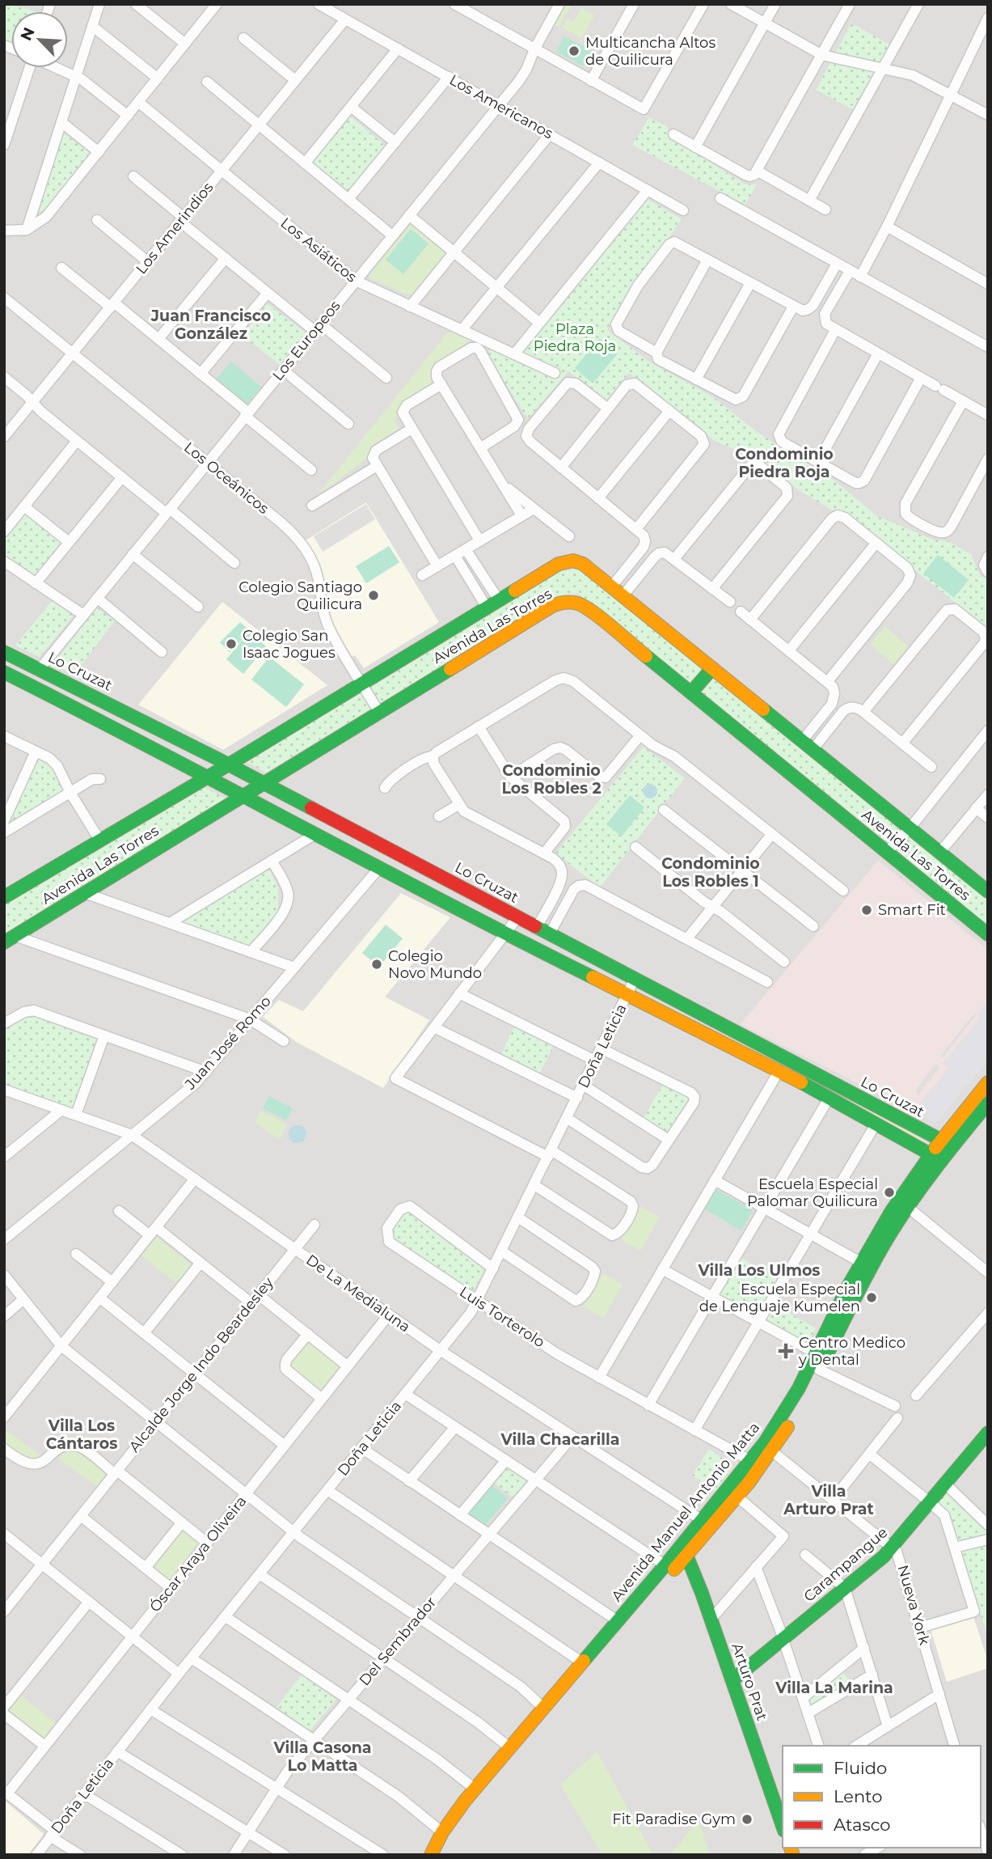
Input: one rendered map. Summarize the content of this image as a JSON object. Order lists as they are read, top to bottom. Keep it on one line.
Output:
{"streets":{"main road":["Avenida Las Torres","Lo Cruzat","Avenida Manuel Antonio Matta","Carampangue","Arturo Prat"],"street":["Los Americanos","Los Amerindios","Los Asiáticos","Los Europeos","Los Oceánicos","Juan José Romo","Doña Leticia","De La Medialuna","Luis Torterolo","Alcalde Jorge Indo Beardesley","Óscar Araya Oliveira","Nueva York","Del Sembrador"]},"crossings":[["Los Americanos","Los Amerindios"],["Los Americanos","Los Europeos"],["Los Amerindios","Los Asiáticos"],["Los Amerindios","Los Oceánicos"],["Los Asiáticos","Los Europeos"],["Los Europeos","Los Oceánicos"],["Los Europeos","Lo Cruzat"],["Los Oceánicos","Avenida Las Torres"],["Avenida Las Torres","Lo Cruzat"],["Lo Cruzat","Doña Leticia"],["Lo Cruzat","Avenida Manuel Antonio Matta"],["Juan José Romo","De La Medialuna"],["Doña Leticia","De La Medialuna"],["Doña Leticia","Luis Torterolo"],["De La Medialuna","Alcalde Jorge Indo Beardesley"],["De La Medialuna","Avenida Manuel Antonio Matta"],["De La Medialuna","Óscar Araya Oliveira"],["De La Medialuna","Del Sembrador"],["Luis Torterolo","Avenida Manuel Antonio Matta"],["Avenida Manuel Antonio Matta","Nueva York"],["Avenida Manuel Antonio Matta","Arturo Prat"],["Carampangue","Nueva York"],["Carampangue","Arturo Prat"]],"districts":["Juan Francisco González","Condominio Piedra Roja","Condominio Los Robles 2","Condominio Los Robles 1","Villa Los Ulmos","Villa Los Cántaros","Villa Chacarilla","Villa Arturo Prat","Villa La Marina","Villa Casona Lo Matta"],"parks":["Plaza Piedra Roja"],"places":{"other":["Multicancha Altos de Quilicura","Colegio Santiago Quilicura","Colegio San Isaac Jogues","Smart Fit","Colegio Novo Mundo","Escuela Especial Palomar Quilicura","Escuela Especial de Lenguaje Kumelen","Fit Paradise Gym"],"health":["Centro Medico y Dental"]},"legend":["Fluido","Lento","Atasco"],"north":"top left"}
